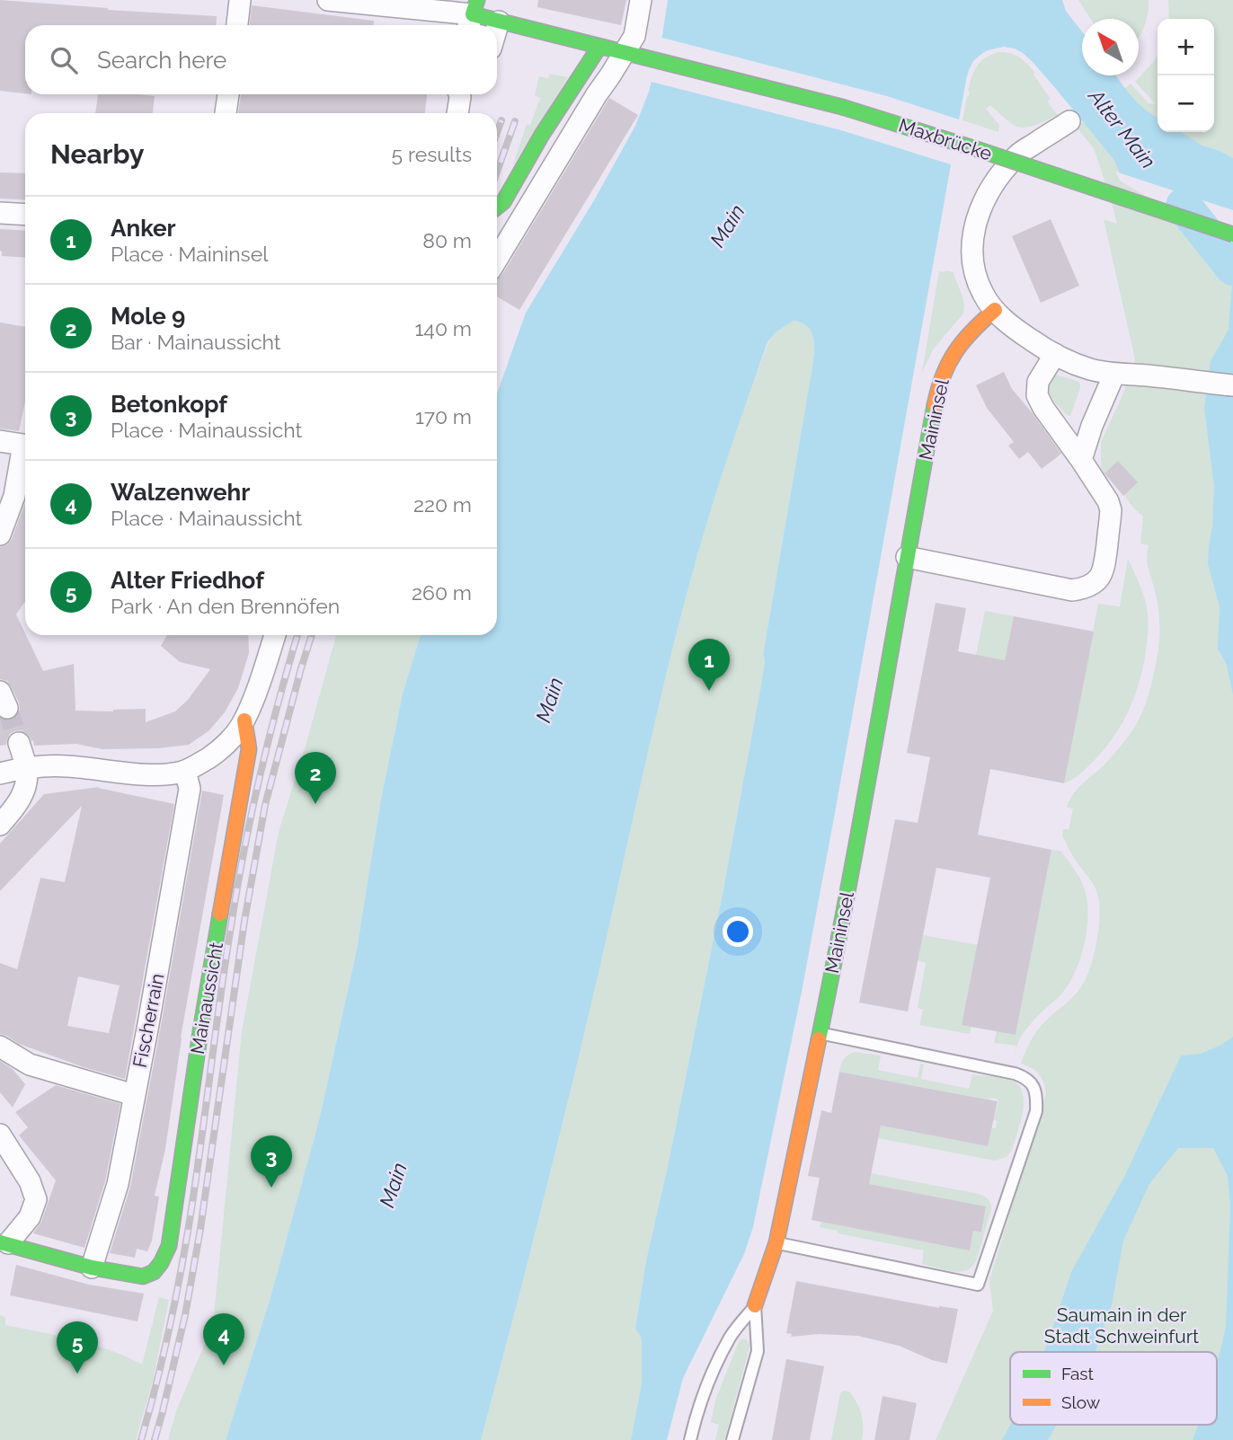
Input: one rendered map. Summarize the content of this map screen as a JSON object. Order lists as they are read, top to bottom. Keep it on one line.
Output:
{"streets":{"street":["Maxbrücke","Maininsel","Mainaussicht","Fischerrain"]},"crossings":[["Mainaussicht","Fischerrain"]],"water":["Alter Main","Main"],"parks":["Saumain in der Stadt Schweinfurt"],"legend":["Fast","Slow"],"north":"top left","page":{"map_buttons":["+","−"],"search":"Search here","heading":["Nearby","5 results"],"list":[{"mark":"1","name":"Anker","note":"Place · Maininsel","value":"80 m"},{"mark":"2","name":"Mole 9","note":"Bar · Mainaussicht","value":"140 m"},{"mark":"3","name":"Betonkopf","note":"Place · Mainaussicht","value":"170 m"},{"mark":"4","name":"Walzenwehr","note":"Place · Mainaussicht","value":"220 m"},{"mark":"5","name":"Alter Friedhof","note":"Park · An den Brennöfen","value":"260 m"}],"pins":["1","2","3","4","5"]}}
